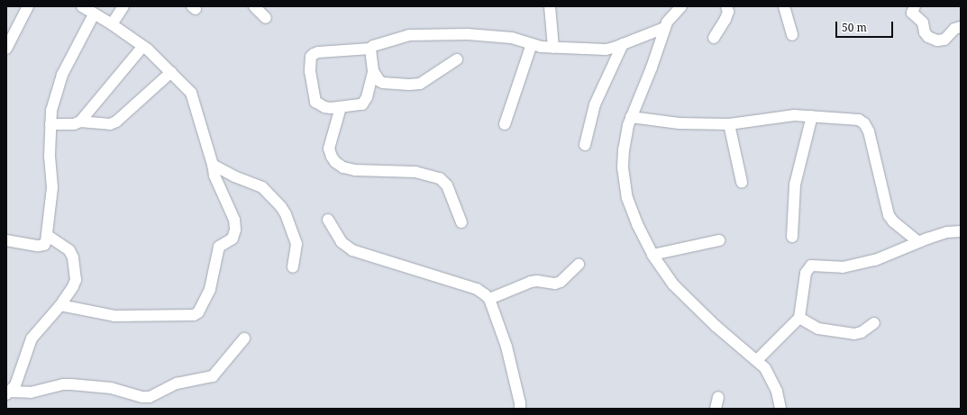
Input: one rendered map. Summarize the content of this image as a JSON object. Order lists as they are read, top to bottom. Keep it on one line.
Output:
{"scale_bar":"50 m"}
